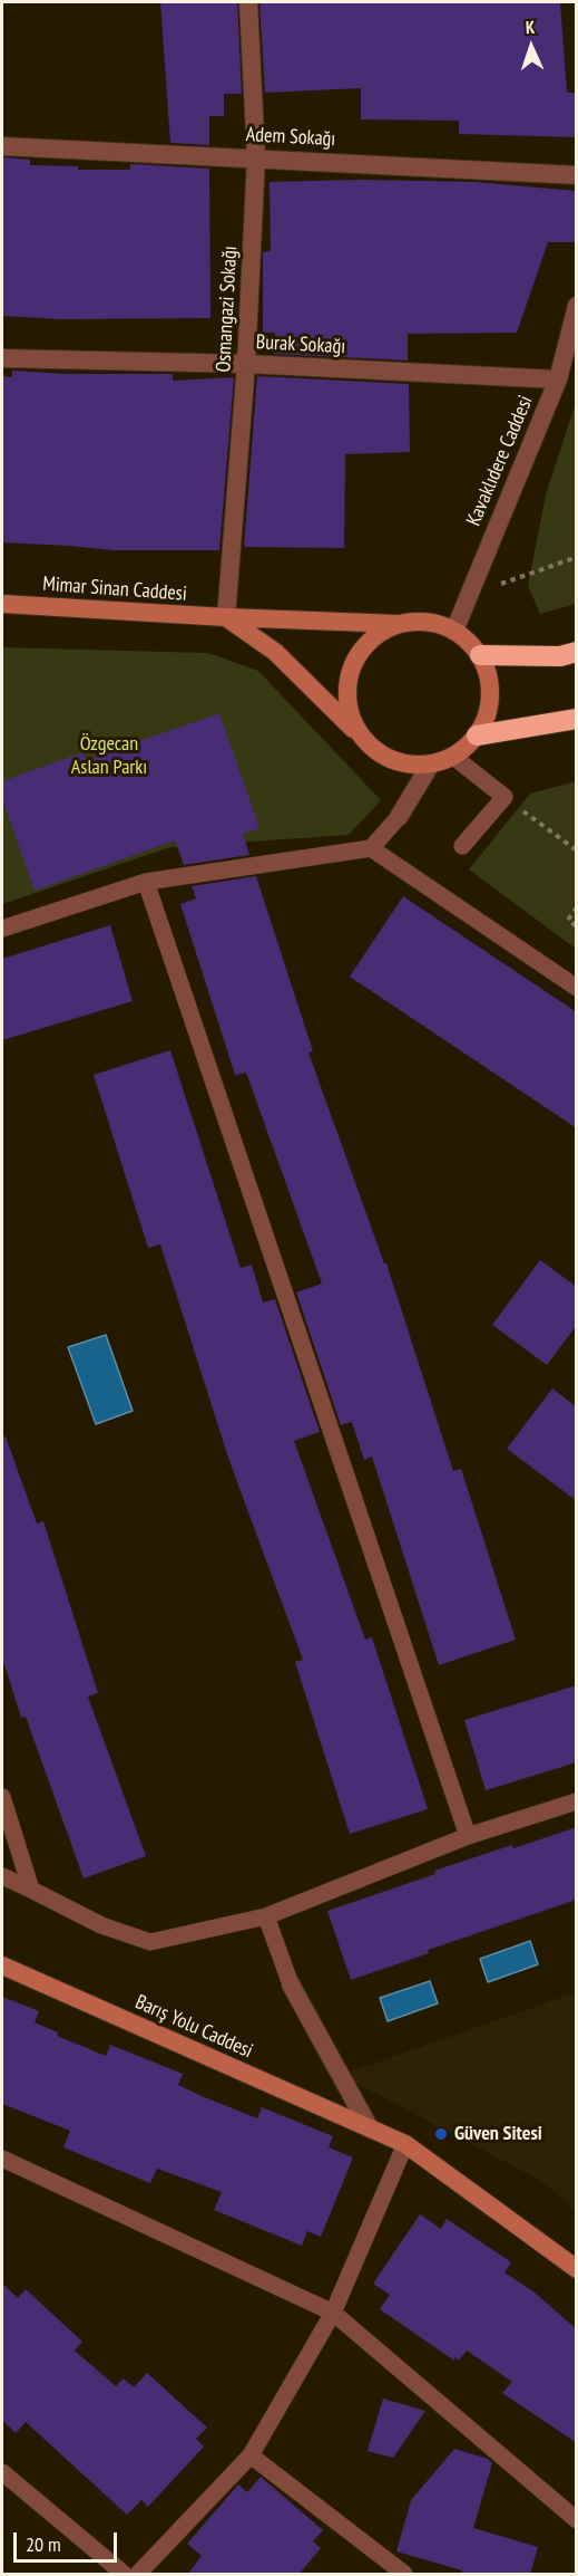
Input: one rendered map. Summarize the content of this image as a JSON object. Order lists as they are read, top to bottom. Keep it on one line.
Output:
{"streets":{"main road":["Mimar Sinan Caddesi","Barış Yolu Caddesi"],"street":["Adem Sokağı","Osmangazi Sokağı","Burak Sokağı","Kavaklıdere Caddesi"]},"crossings":[["Adem Sokağı","Osmangazi Sokağı"],["Osmangazi Sokağı","Burak Sokağı"],["Osmangazi Sokağı","Mimar Sinan Caddesi"],["Burak Sokağı","Kavaklıdere Caddesi"],["Kavaklıdere Caddesi","Mimar Sinan Caddesi"]],"parks":["Özgecan Aslan Parkı"],"places":["Güven Sitesi"],"scale_bar":"20 m","north":"top"}
